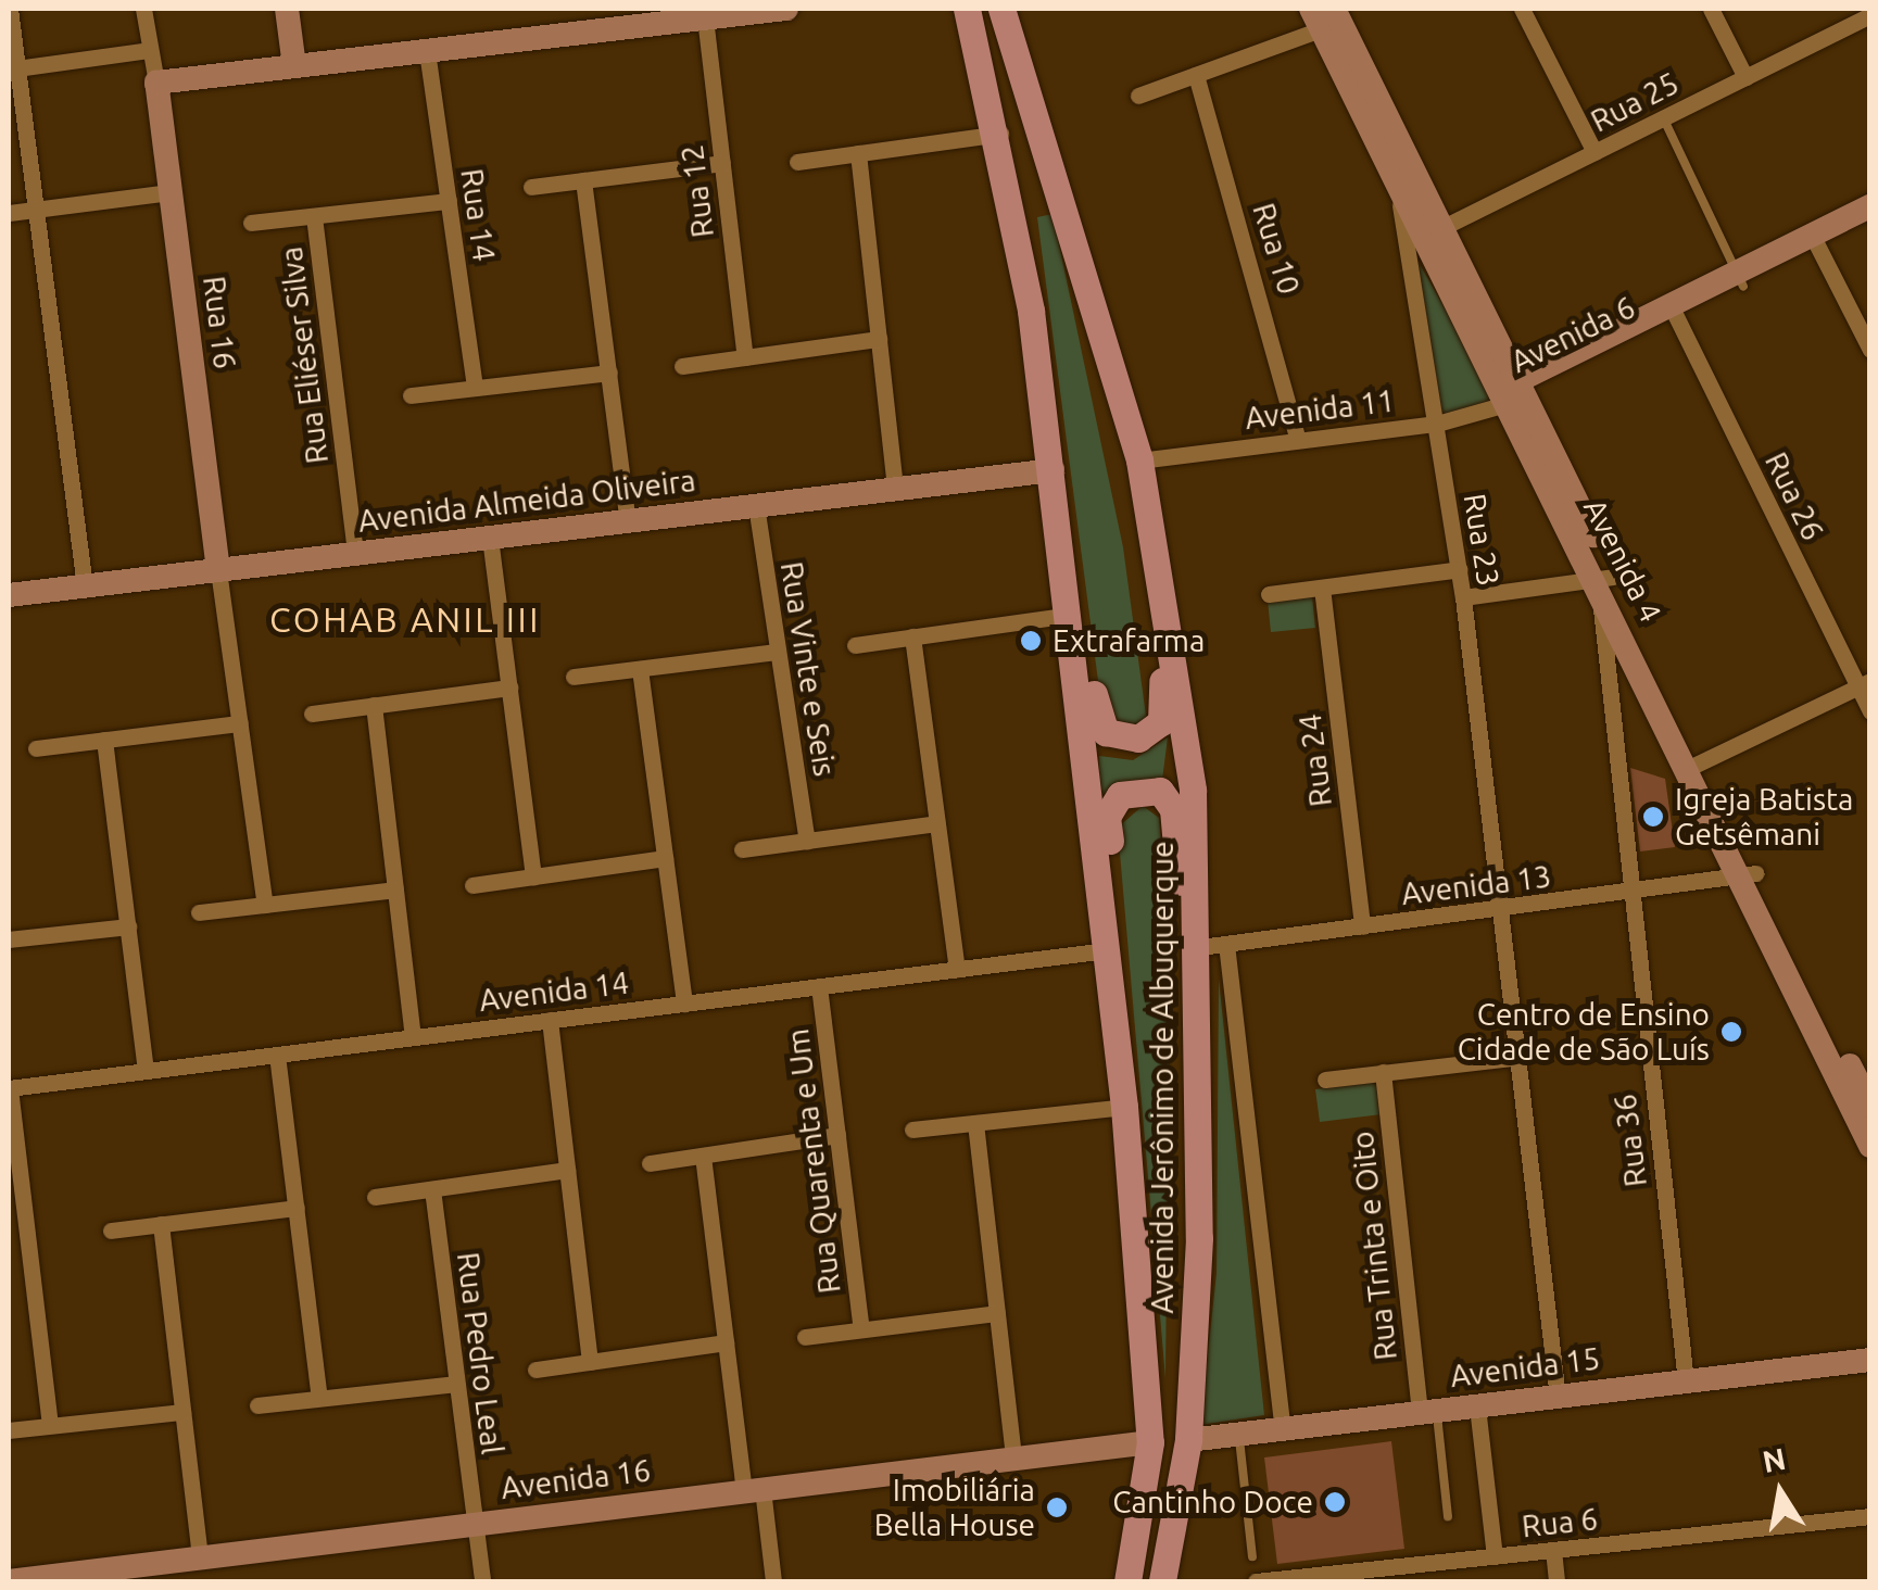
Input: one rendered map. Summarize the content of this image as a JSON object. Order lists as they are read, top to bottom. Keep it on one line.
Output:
{"streets":{"main road":["Avenida Jerônimo de Albuquerque"],"street":["Rua 25","Rua 12","Rua 14","Rua 10","Rua 16","Avenida 6","Rua Eliéser Silva","Avenida 11","Rua 26","Avenida Almeida Oliveira","Rua 23","Avenida 4","Rua Vinte e Seis","Rua 24","Avenida 13","Avenida 14","Rua 36","Rua Quarenta e Um","Rua Trinta e Oito","Rua Pedro Leal","Avenida 15","Avenida 16","Rua 6"]},"crossings":[["Rua 25","Avenida 4"],["Rua 14","Rua Eliéser Silva"],["Rua 10","Avenida 11"],["Rua 16","Avenida Almeida Oliveira"],["Avenida 6","Avenida 11"],["Avenida 6","Rua 26"],["Avenida 6","Avenida 4"],["Rua Eliéser Silva","Avenida Almeida Oliveira"],["Avenida 11","Rua 23"],["Avenida 11","Avenida 4"],["Avenida 11","Avenida Jerônimo de Albuquerque"],["Avenida Almeida Oliveira","Rua Vinte e Seis"],["Avenida Almeida Oliveira","Avenida Jerônimo de Albuquerque"],["Rua 23","Avenida 4"],["Rua 23","Avenida 13"],["Rua 23","Avenida 15"],["Avenida 4","Avenida 13"],["Avenida 4","Rua 36"],["Rua 24","Avenida 13"],["Avenida 13","Avenida Jerônimo de Albuquerque"],["Avenida 13","Rua 36"],["Avenida 14","Avenida Jerônimo de Albuquerque"],["Avenida 14","Rua Quarenta e Um"],["Avenida Jerônimo de Albuquerque","Avenida 15"],["Avenida Jerônimo de Albuquerque","Avenida 16"],["Rua 36","Avenida 15"],["Rua Trinta e Oito","Avenida 15"],["Rua Pedro Leal","Avenida 16"]],"districts":["COHAB ANIL III"],"places":["Extrafarma","Igreja Batista Getsêmani","Centro de Ensino Cidade de São Luís","Cantinho Doce","Imobiliária Bella House"],"north":"top"}
